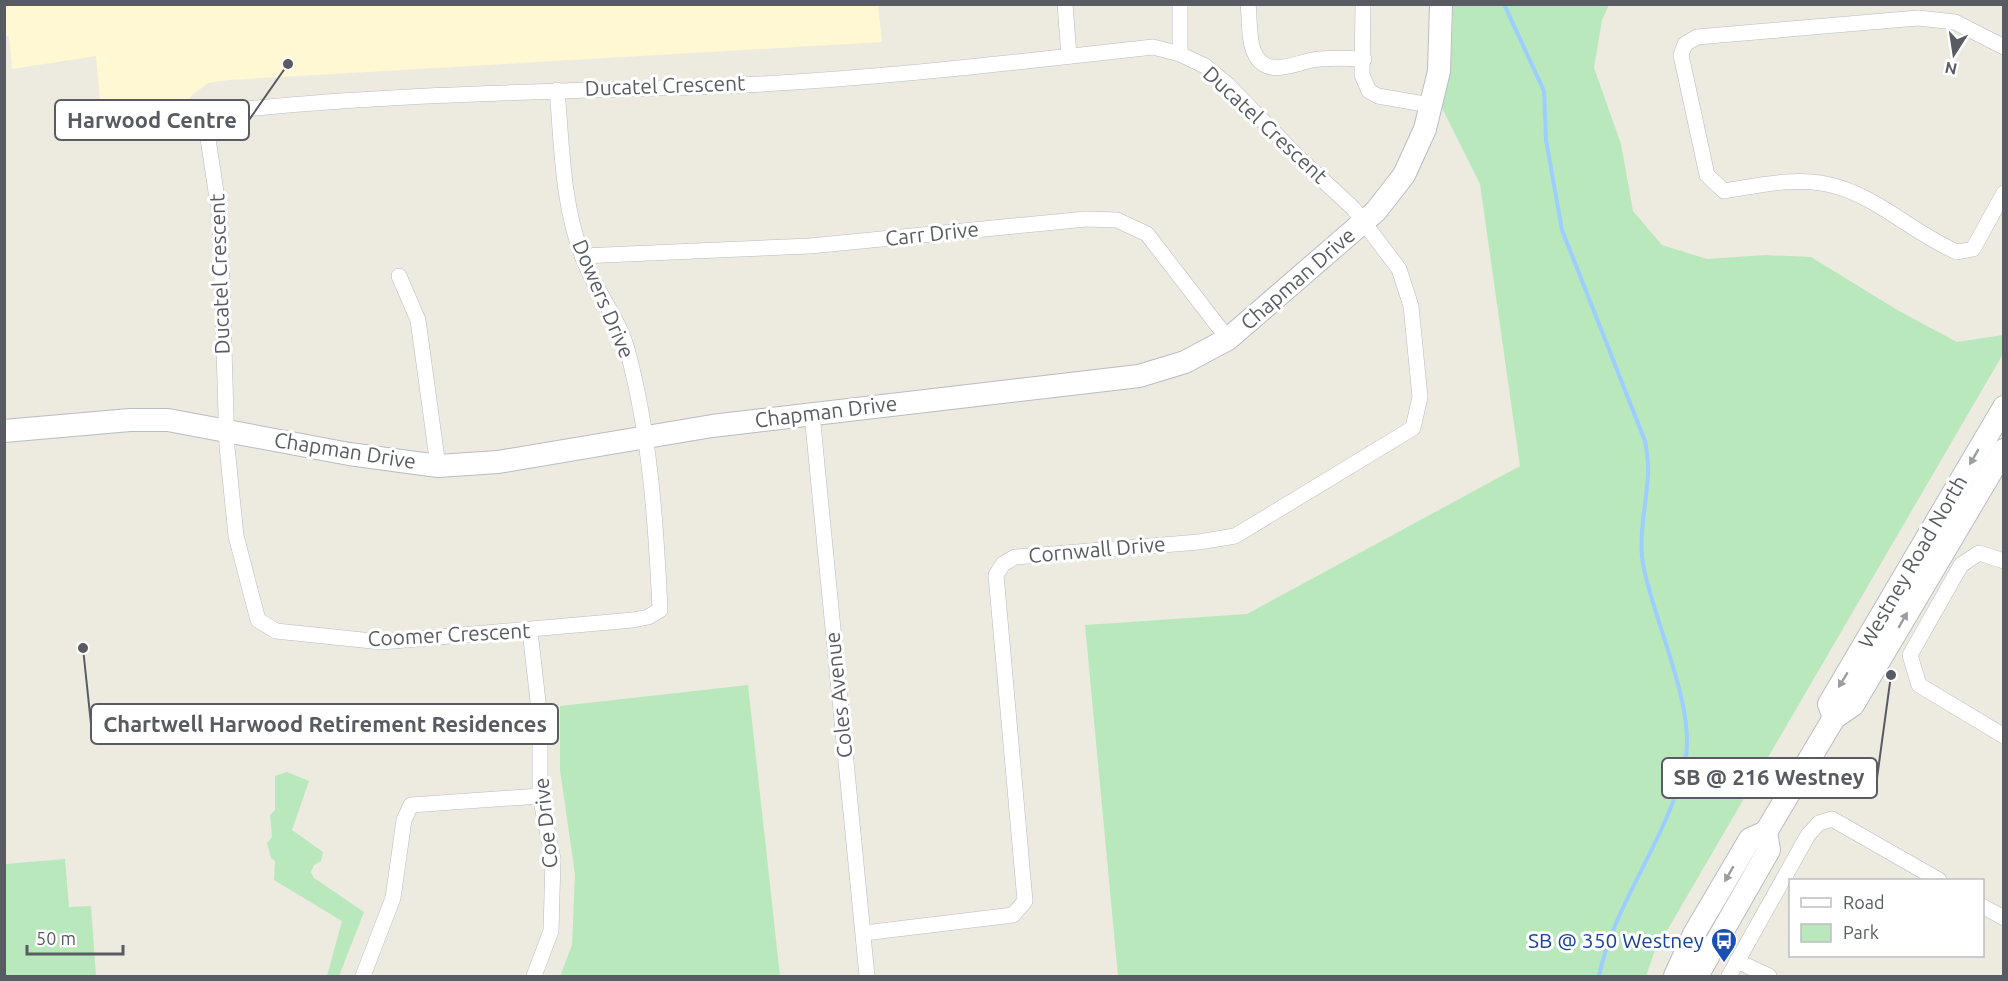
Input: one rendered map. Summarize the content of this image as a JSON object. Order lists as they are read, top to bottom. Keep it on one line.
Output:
{"streets":{"street":["Ducatel Crescent","Carr Drive","Chapman Drive","Dowers Drive","Cornwall Drive","Westney Road North","Coomer Crescent","Coles Avenue","Coe Drive"]},"crossings":[["Ducatel Crescent","Chapman Drive"],["Ducatel Crescent","Dowers Drive"],["Ducatel Crescent","Cornwall Drive"],["Ducatel Crescent","Coomer Crescent"],["Carr Drive","Chapman Drive"],["Carr Drive","Dowers Drive"],["Chapman Drive","Dowers Drive"],["Chapman Drive","Cornwall Drive"],["Chapman Drive","Coomer Crescent"],["Chapman Drive","Coles Avenue"],["Dowers Drive","Coomer Crescent"],["Cornwall Drive","Coles Avenue"],["Coomer Crescent","Coe Drive"]],"places":{"other":["Harwood Centre","Chartwell Harwood Retirement Residences","SB @ 216 Westney"],"bus stop":["SB @ 350 Westney"]},"legend":["Road","Park"],"scale_bar":"50 m","north":"bottom"}
